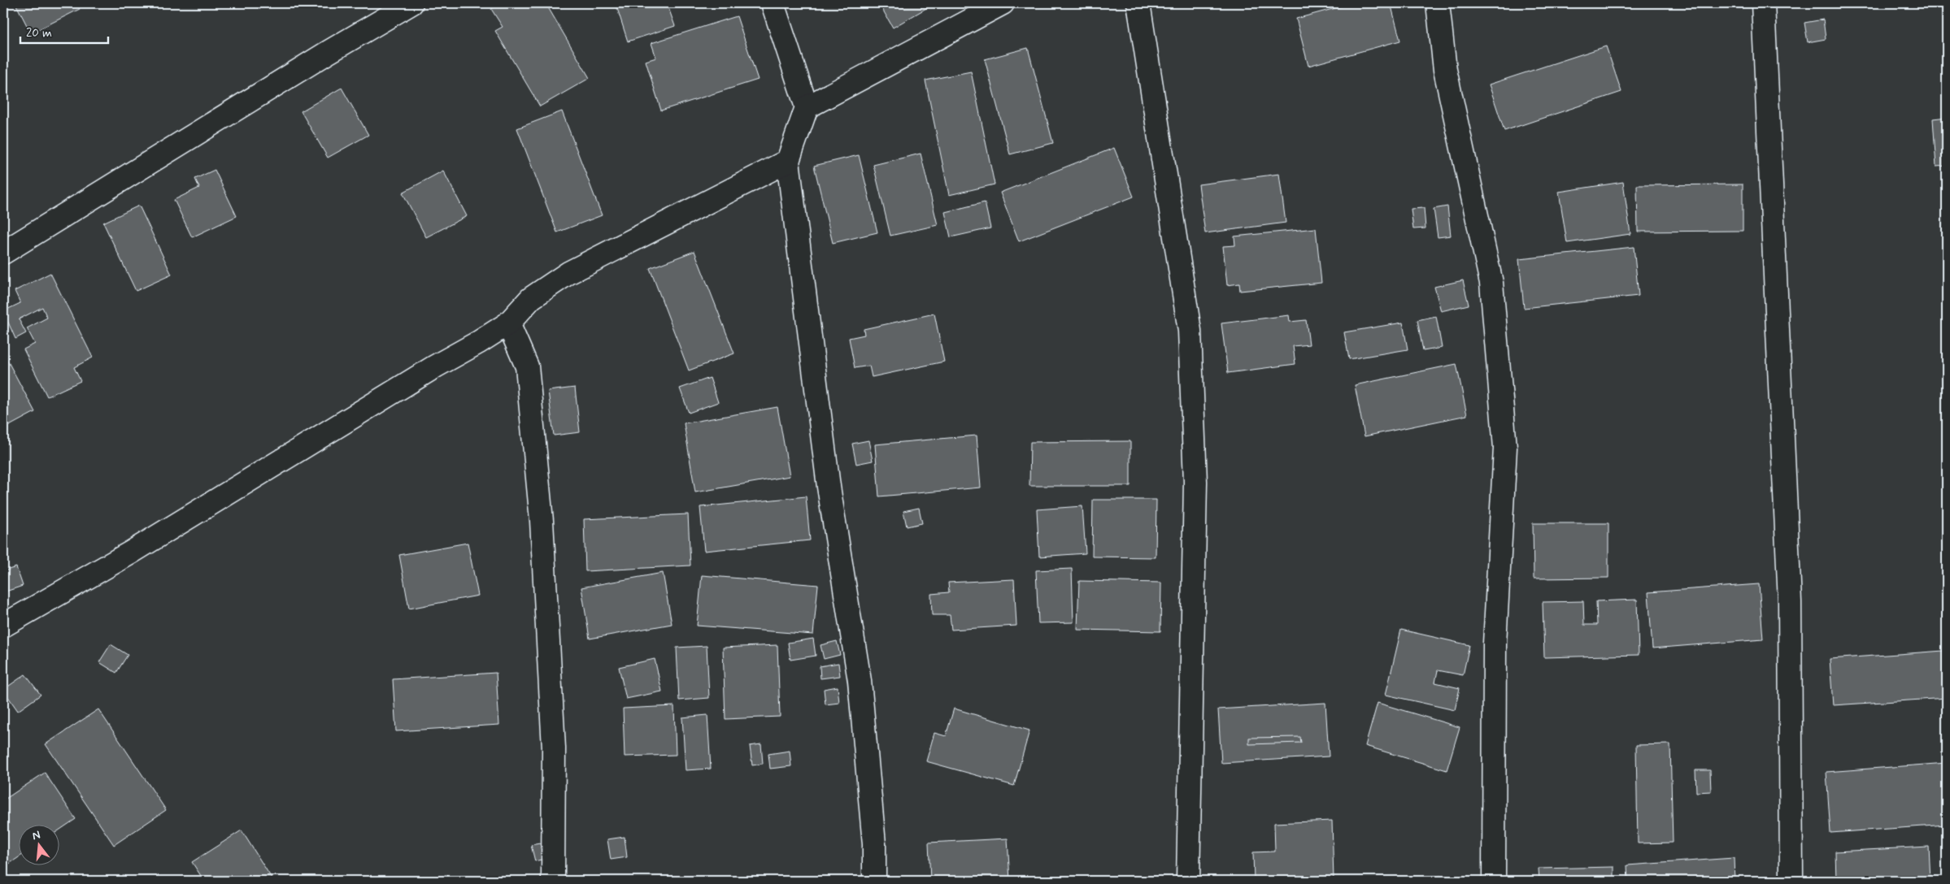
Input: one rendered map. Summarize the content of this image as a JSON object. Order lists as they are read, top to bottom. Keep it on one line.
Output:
{"scale_bar":"20 m","north":"top"}
